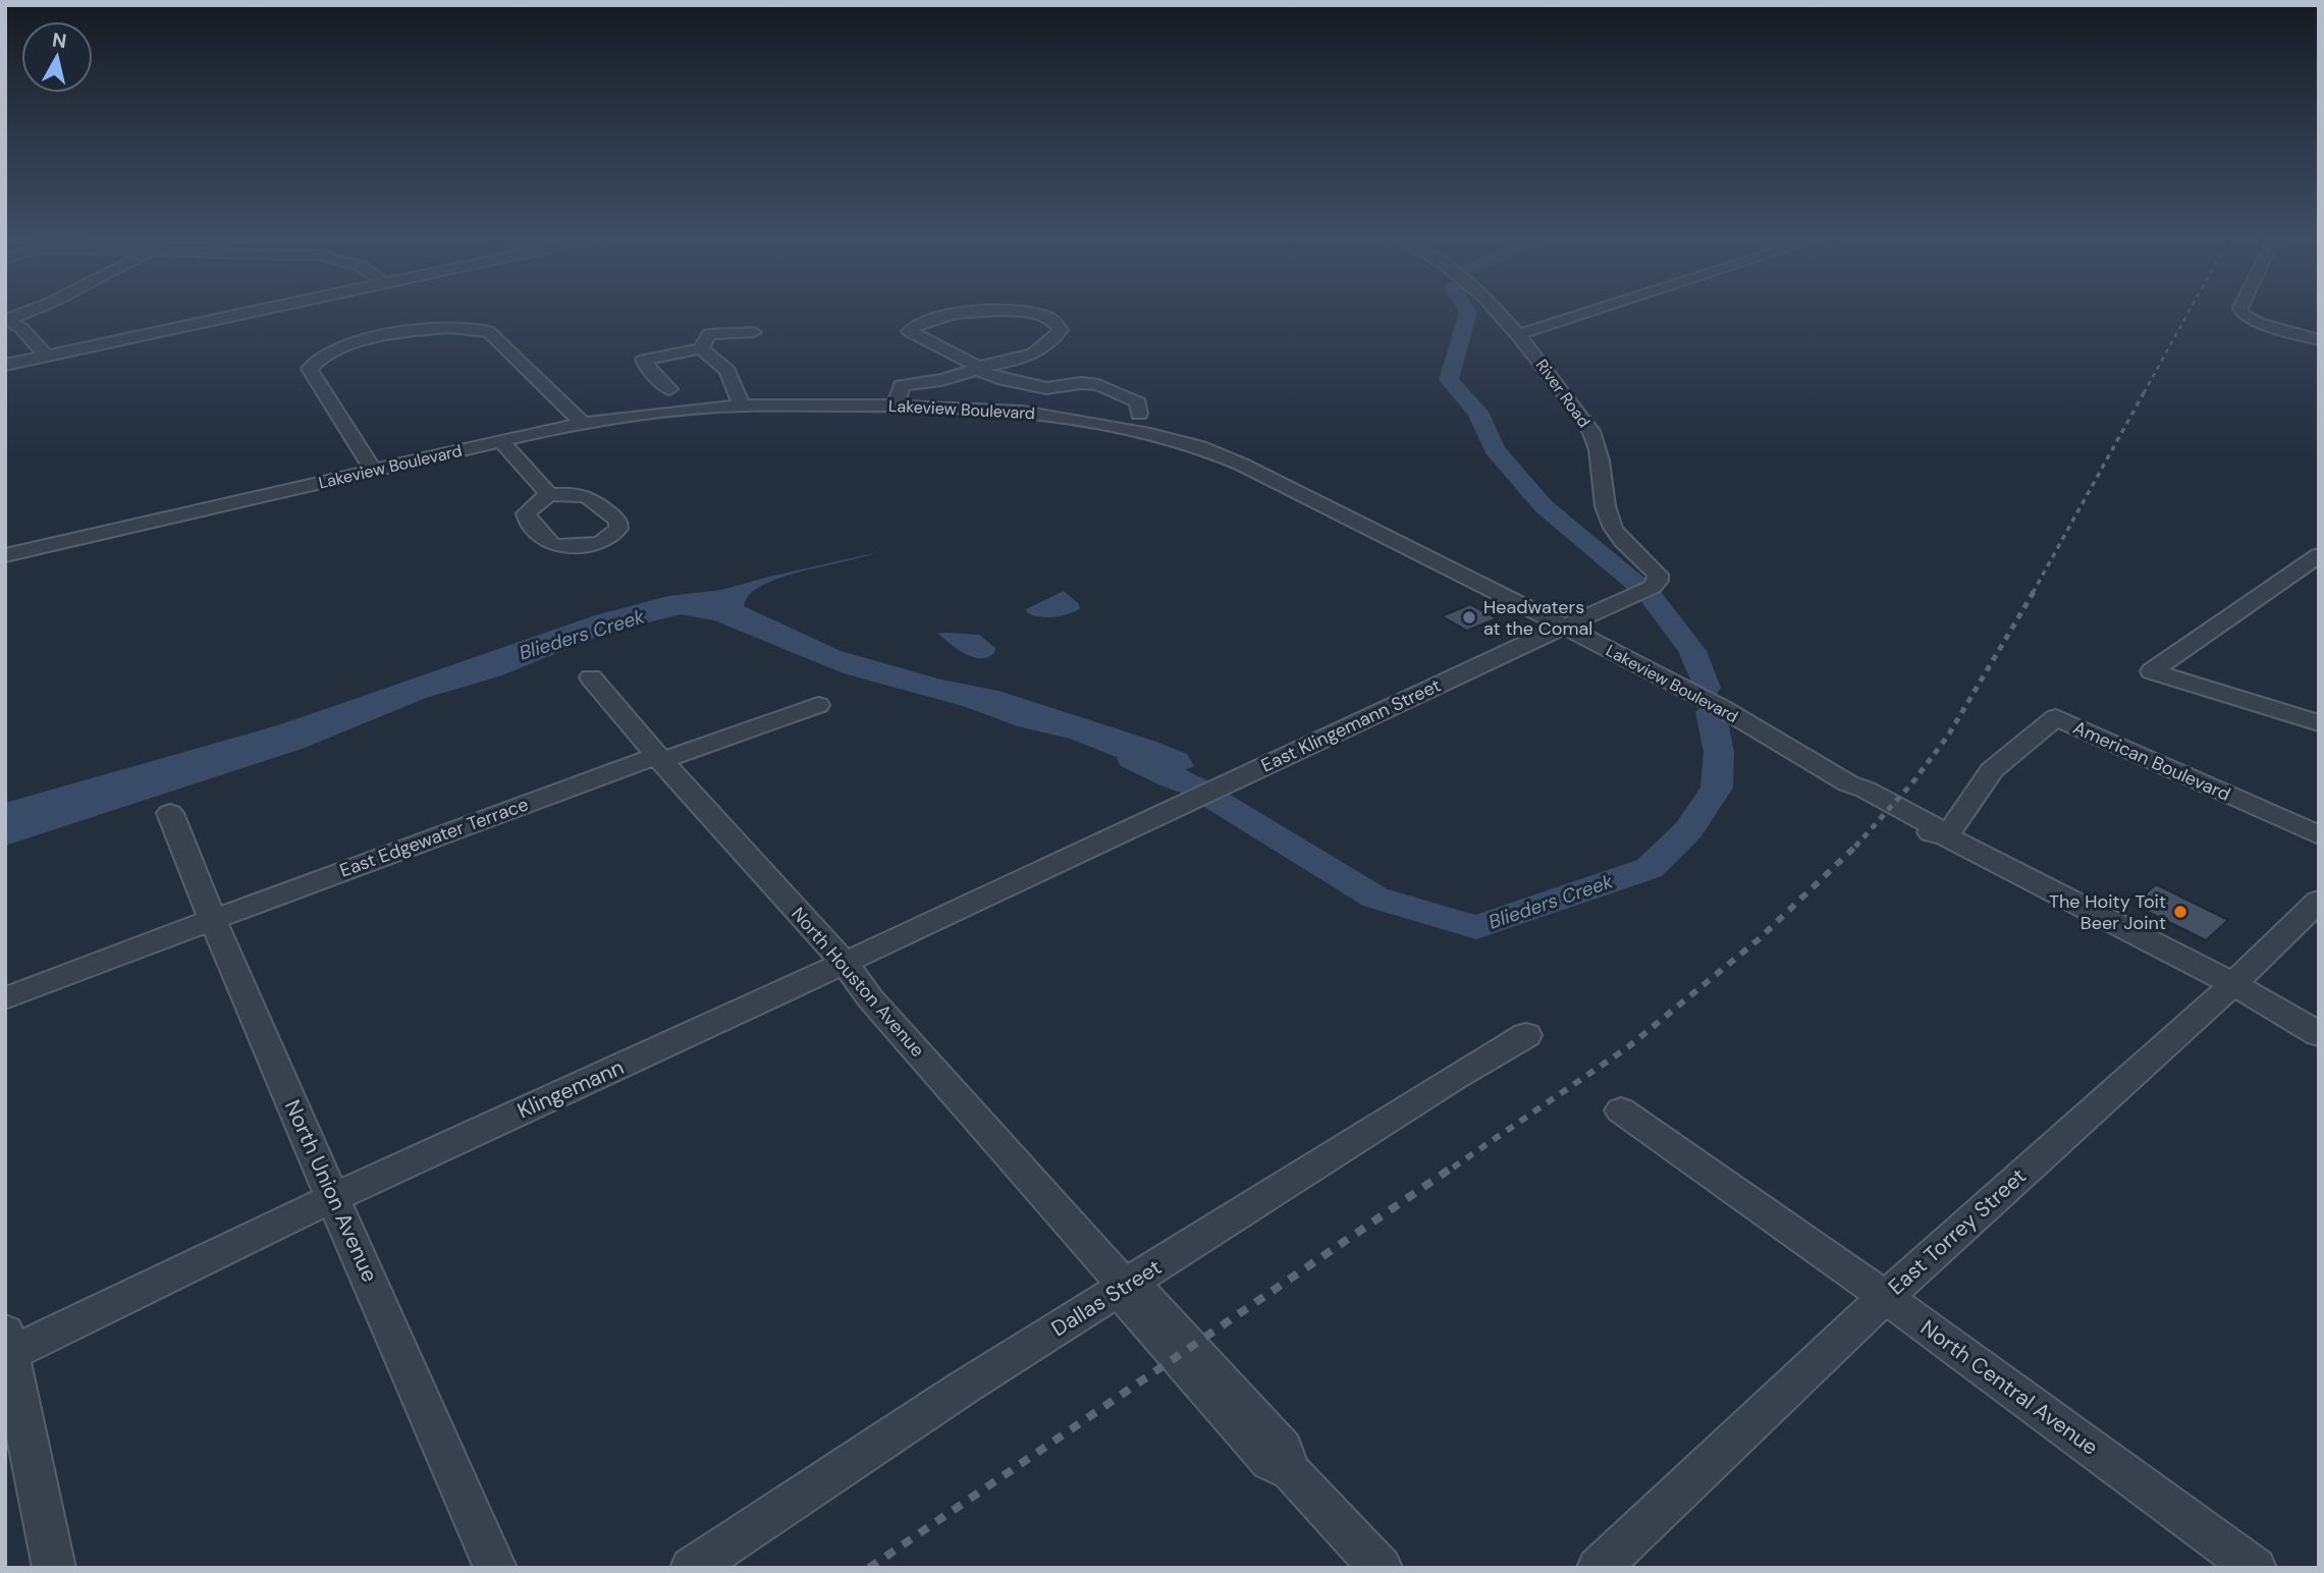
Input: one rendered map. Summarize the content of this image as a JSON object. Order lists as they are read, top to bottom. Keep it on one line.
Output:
{"streets":{"street":["River Road","Lakeview Boulevard","East Klingemann Street","American Boulevard","East Edgewater Terrace","North Houston Avenue","Klingemann","North Union Avenue","East Torrey Street","Dallas Street","North Central Avenue"]},"crossings":[["River Road","Lakeview Boulevard"],["River Road","East Klingemann Street"],["Lakeview Boulevard","East Klingemann Street"],["Lakeview Boulevard","American Boulevard"],["Lakeview Boulevard","East Torrey Street"],["East Klingemann Street","Klingemann"],["East Edgewater Terrace","North Houston Avenue"],["East Edgewater Terrace","North Union Avenue"],["North Houston Avenue","Klingemann"],["North Houston Avenue","Dallas Street"],["Klingemann","North Union Avenue"],["East Torrey Street","North Central Avenue"]],"water":["Blieders Creek"],"places":["Headwaters at the Comal","The Hoity Toit Beer Joint"],"north":"top"}
